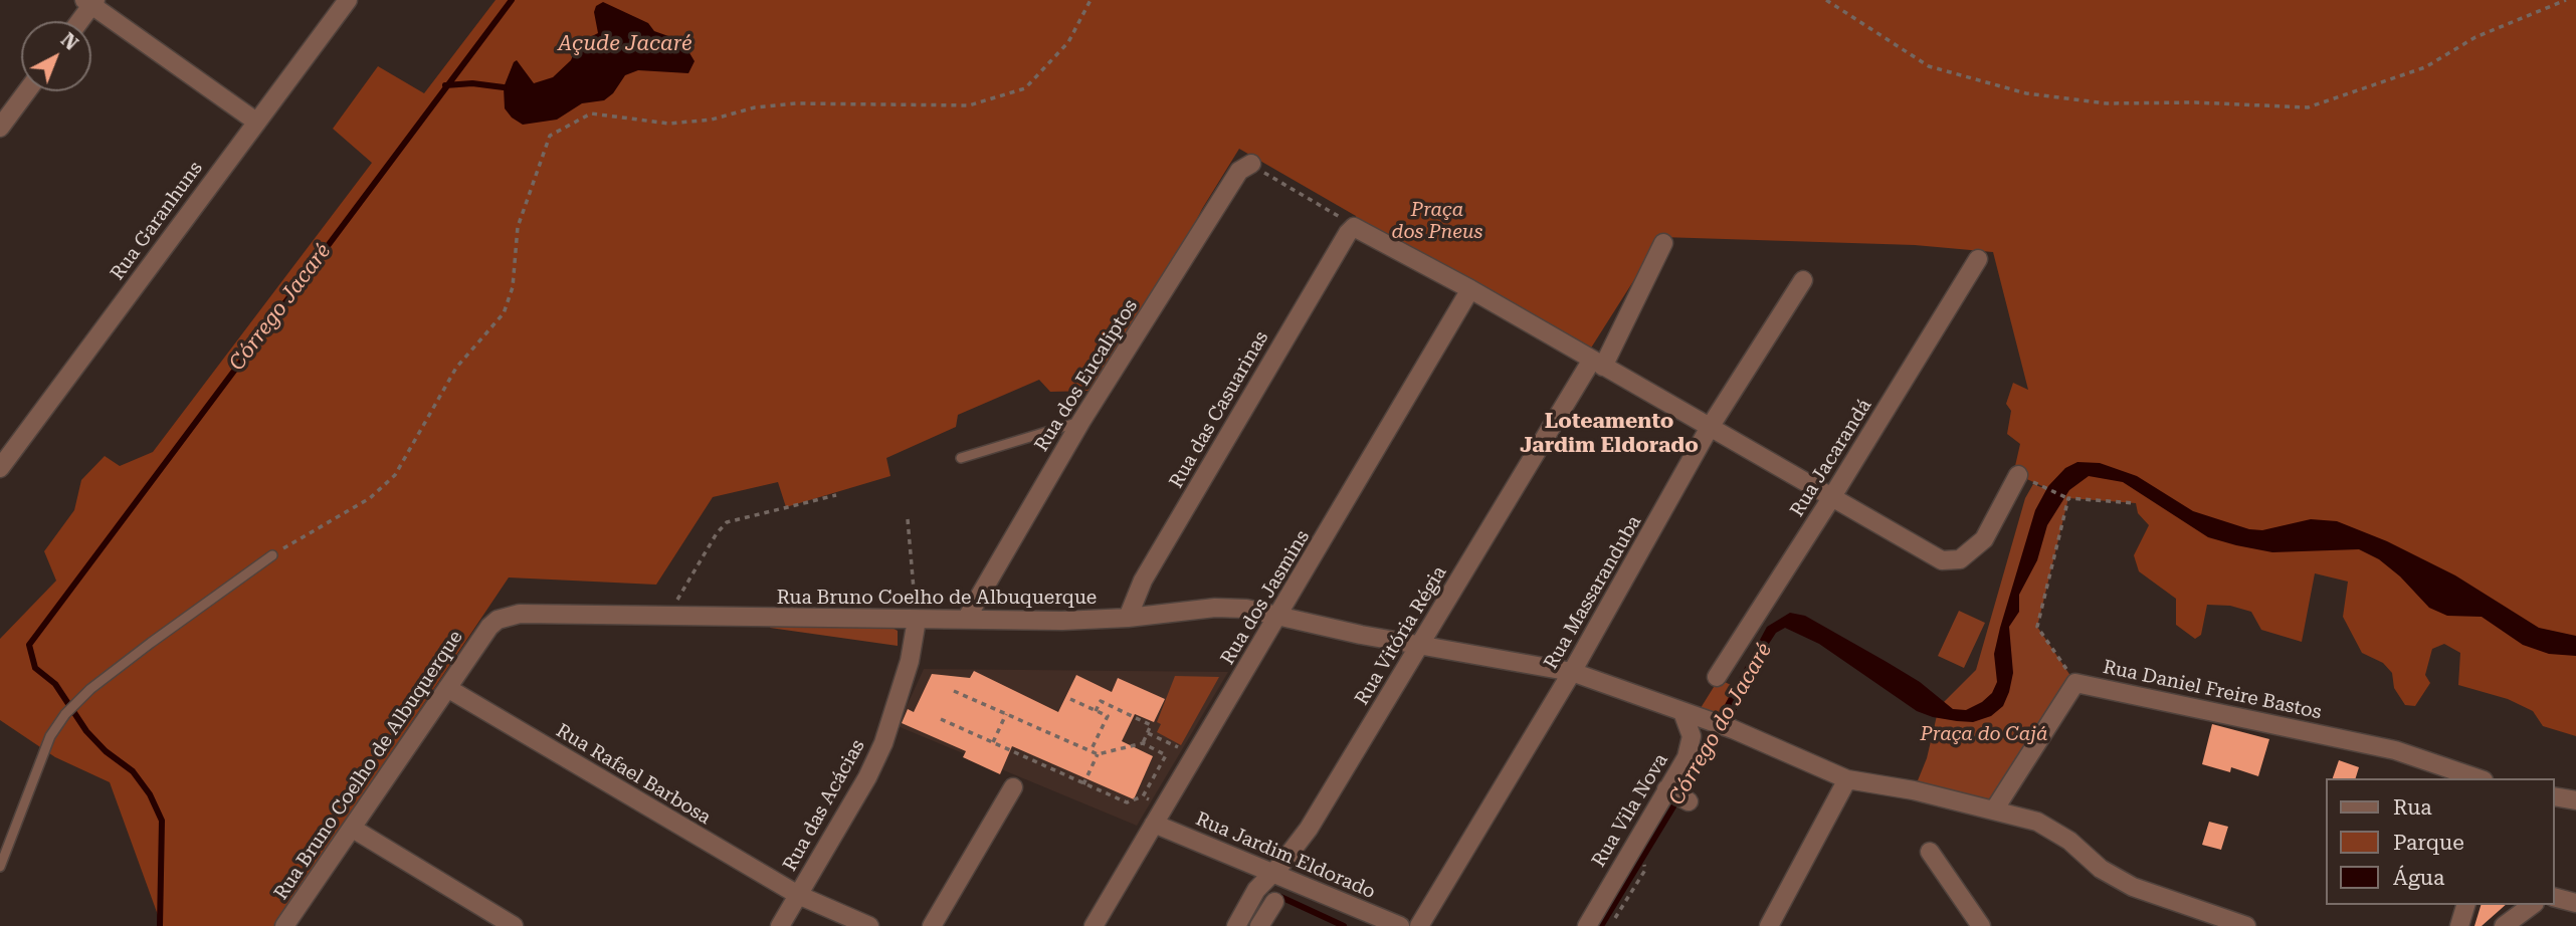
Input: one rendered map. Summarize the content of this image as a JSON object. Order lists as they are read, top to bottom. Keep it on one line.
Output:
{"streets":{"street":["Rua Garanhuns","Rua dos Eucaliptos","Rua das Casuarinas","Rua Jacarandá","Rua Massaranduba","Rua Bruno Coelho de Albuquerque","Rua dos Jasmins","Rua Vitória Régia","Rua Daniel Freire Bastos","Rua Rafael Barbosa","Rua das Acácias","Rua Vila Nova","Rua Jardim Eldorado"]},"crossings":[["Rua dos Eucaliptos","Rua Bruno Coelho de Albuquerque"],["Rua das Casuarinas","Rua Bruno Coelho de Albuquerque"],["Rua Massaranduba","Rua Bruno Coelho de Albuquerque"],["Rua Bruno Coelho de Albuquerque","Rua dos Jasmins"],["Rua Bruno Coelho de Albuquerque","Rua Vitória Régia"],["Rua Bruno Coelho de Albuquerque","Rua Daniel Freire Bastos"],["Rua Bruno Coelho de Albuquerque","Rua Rafael Barbosa"],["Rua Bruno Coelho de Albuquerque","Rua das Acácias"],["Rua Bruno Coelho de Albuquerque","Rua Vila Nova"],["Rua dos Jasmins","Rua Jardim Eldorado"],["Rua Vitória Régia","Rua Jardim Eldorado"],["Rua Rafael Barbosa","Rua das Acácias"]],"districts":["Loteamento Jardim Eldorado"],"water":["Açude Jacaré","Córrego Jacaré","Córrego do Jacaré"],"parks":["Praça dos Pneus","Praça do Cajá"],"legend":["Rua","Parque","Água"],"north":"top right"}
